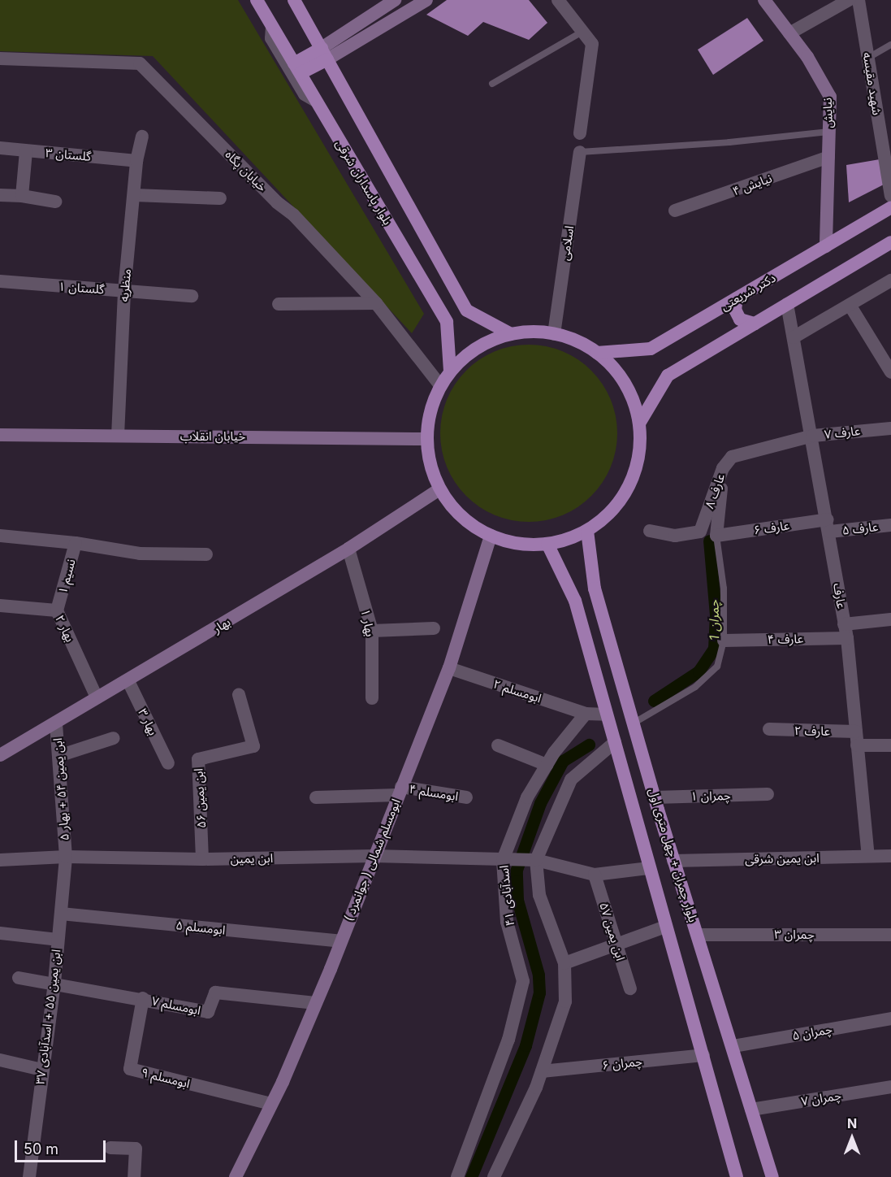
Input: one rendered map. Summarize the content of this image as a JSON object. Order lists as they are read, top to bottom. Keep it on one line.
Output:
{"streets":{"main road":["نیایش","بلوار پاسداران شرقی","دکتر شریعتی","خیابان انقلاب","بهار","بلوار چمران + چهل متری اول","ابومسلم شمالی ( جوانمرد )"],"street":["شهید مقیسه","گلستان ۳","خیابان پگاه","نیایش ۴","اسلامی","منظریه","گلستان ۱","عارف ۷","عارف ۸","عارف ۶","عارف ۵","نسیم ۱","عارف","بهار ۱","بهار ۲","عارف ۴","ابومسلم ۲","بهار ۳","عارف ۲","ابن یمین ۵۴ + بهار ۵","ابومسلم ۴","چمران ۱","ابن یمین ۵۶","ابن یمین","ابن یمین شرقی","اسدآبادی ۴۱","ابومسلم ۵","ابن یمین ۵۷","چمران ۳","ابومسلم ۷","ابن یمین ۵۵ + اسدآبادی ۳۷","چمران ۵","چمران ۶","ابومسلم ۹","چمران ۷"]},"crossings":[["نیایش","نیایش ۴"],["نیایش","دکتر شریعتی"],["گلستان ۳","منظریه"],["منظریه","گلستان ۱"],["منظریه","خیابان انقلاب"],["عارف ۷","عارف ۸"],["عارف ۷","عارف"],["عارف ۸","عارف"],["عارف ۶","عارف ۵"],["عارف ۶","عارف"],["عارف ۵","عارف"],["نسیم ۱","بهار ۲"],["عارف","عارف ۴"],["عارف","عارف ۲"],["عارف","ابن یمین شرقی"],["بهار ۱","بهار"],["بهار","بهار ۲"],["بهار","بهار ۳"],["بهار","ابن یمین ۵۴ + بهار ۵"],["ابومسلم ۲","بلوار چمران + چهل متری اول"],["ابومسلم ۲","ابومسلم شمالی ( جوانمرد )"],["ابومسلم ۲","اسدآبادی ۴۱"],["ابن یمین ۵۴ + بهار ۵","ابن یمین"],["ابن یمین ۵۴ + بهار ۵","ابن یمین ۵۵ + اسدآبادی ۳۷"],["ابومسلم ۴","ابومسلم شمالی ( جوانمرد )"],["چمران ۱","بلوار چمران + چهل متری اول"],["ابن یمین ۵۶","ابن یمین"],["بلوار چمران + چهل متری اول","ابن یمین شرقی"],["بلوار چمران + چهل متری اول","چمران ۳"],["بلوار چمران + چهل متری اول","چمران ۵"],["بلوار چمران + چهل متری اول","چمران ۶"],["بلوار چمران + چهل متری اول","چمران ۷"],["ابن یمین","ابومسلم شمالی ( جوانمرد )"],["ابن یمین","اسدآبادی ۴۱"],["ابن یمین","ابن یمین ۵۵ + اسدآبادی ۳۷"],["ابومسلم شمالی ( جوانمرد )","ابومسلم ۵"],["ابومسلم شمالی ( جوانمرد )","ابومسلم ۷"],["ابومسلم شمالی ( جوانمرد )","ابومسلم ۹"],["ابومسلم ۵","ابن یمین ۵۵ + اسدآبادی ۳۷"],["ابومسلم ۷","ابن یمین ۵۵ + اسدآبادی ۳۷"],["ابومسلم ۷","ابومسلم ۹"]],"water":["چمران 1"],"scale_bar":"50 m","north":"top"}
